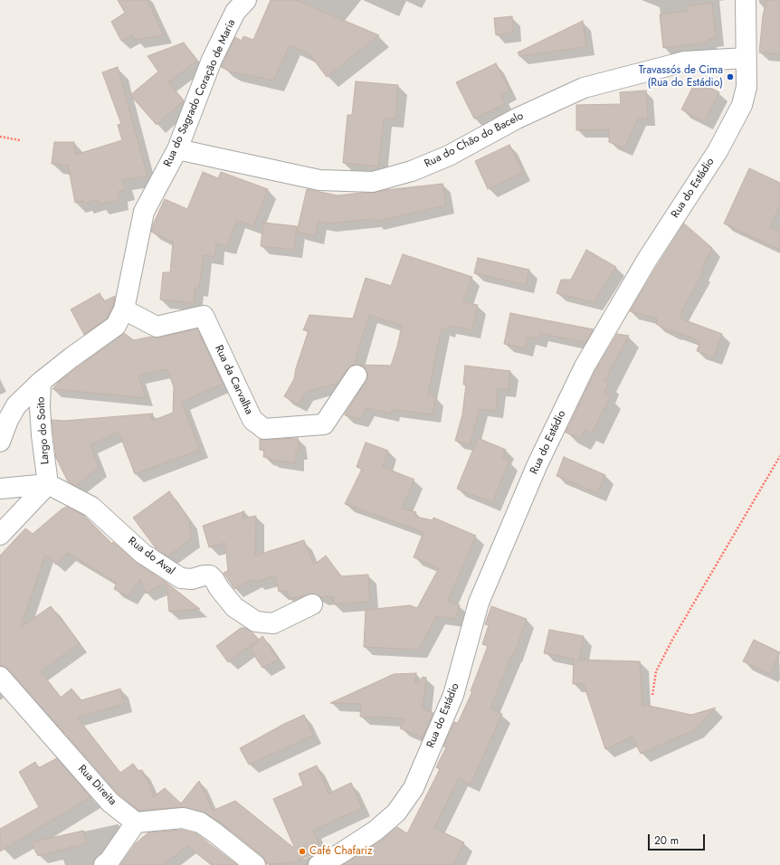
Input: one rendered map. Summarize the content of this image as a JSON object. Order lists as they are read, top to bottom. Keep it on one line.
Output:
{"streets":{"street":["Rua do Sagrado Coração de Maria","Rua do Chão do Bacelo","Rua do Estádio","Rua da Carvalha","Largo do Soito","Rua do Aval","Rua Direita"]},"crossings":[["Rua do Sagrado Coração de Maria","Rua do Chão do Bacelo"],["Rua do Sagrado Coração de Maria","Rua da Carvalha"],["Rua do Sagrado Coração de Maria","Largo do Soito"],["Rua do Chão do Bacelo","Rua do Estádio"],["Largo do Soito","Rua do Aval"]],"places":["Travassós de Cima (Rua do Estádio)","Café Chafariz"],"scale_bar":"20 m"}
